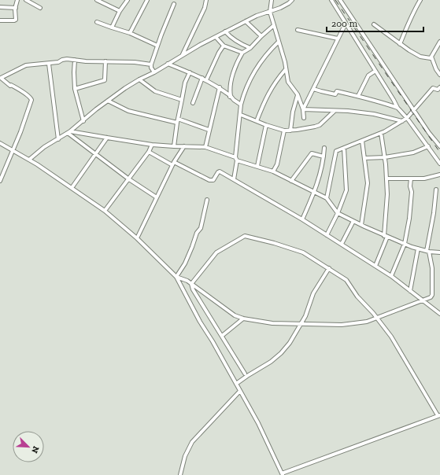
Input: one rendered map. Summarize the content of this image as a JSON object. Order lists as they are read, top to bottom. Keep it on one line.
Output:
{"scale_bar":"200 m","north":"bottom right"}
